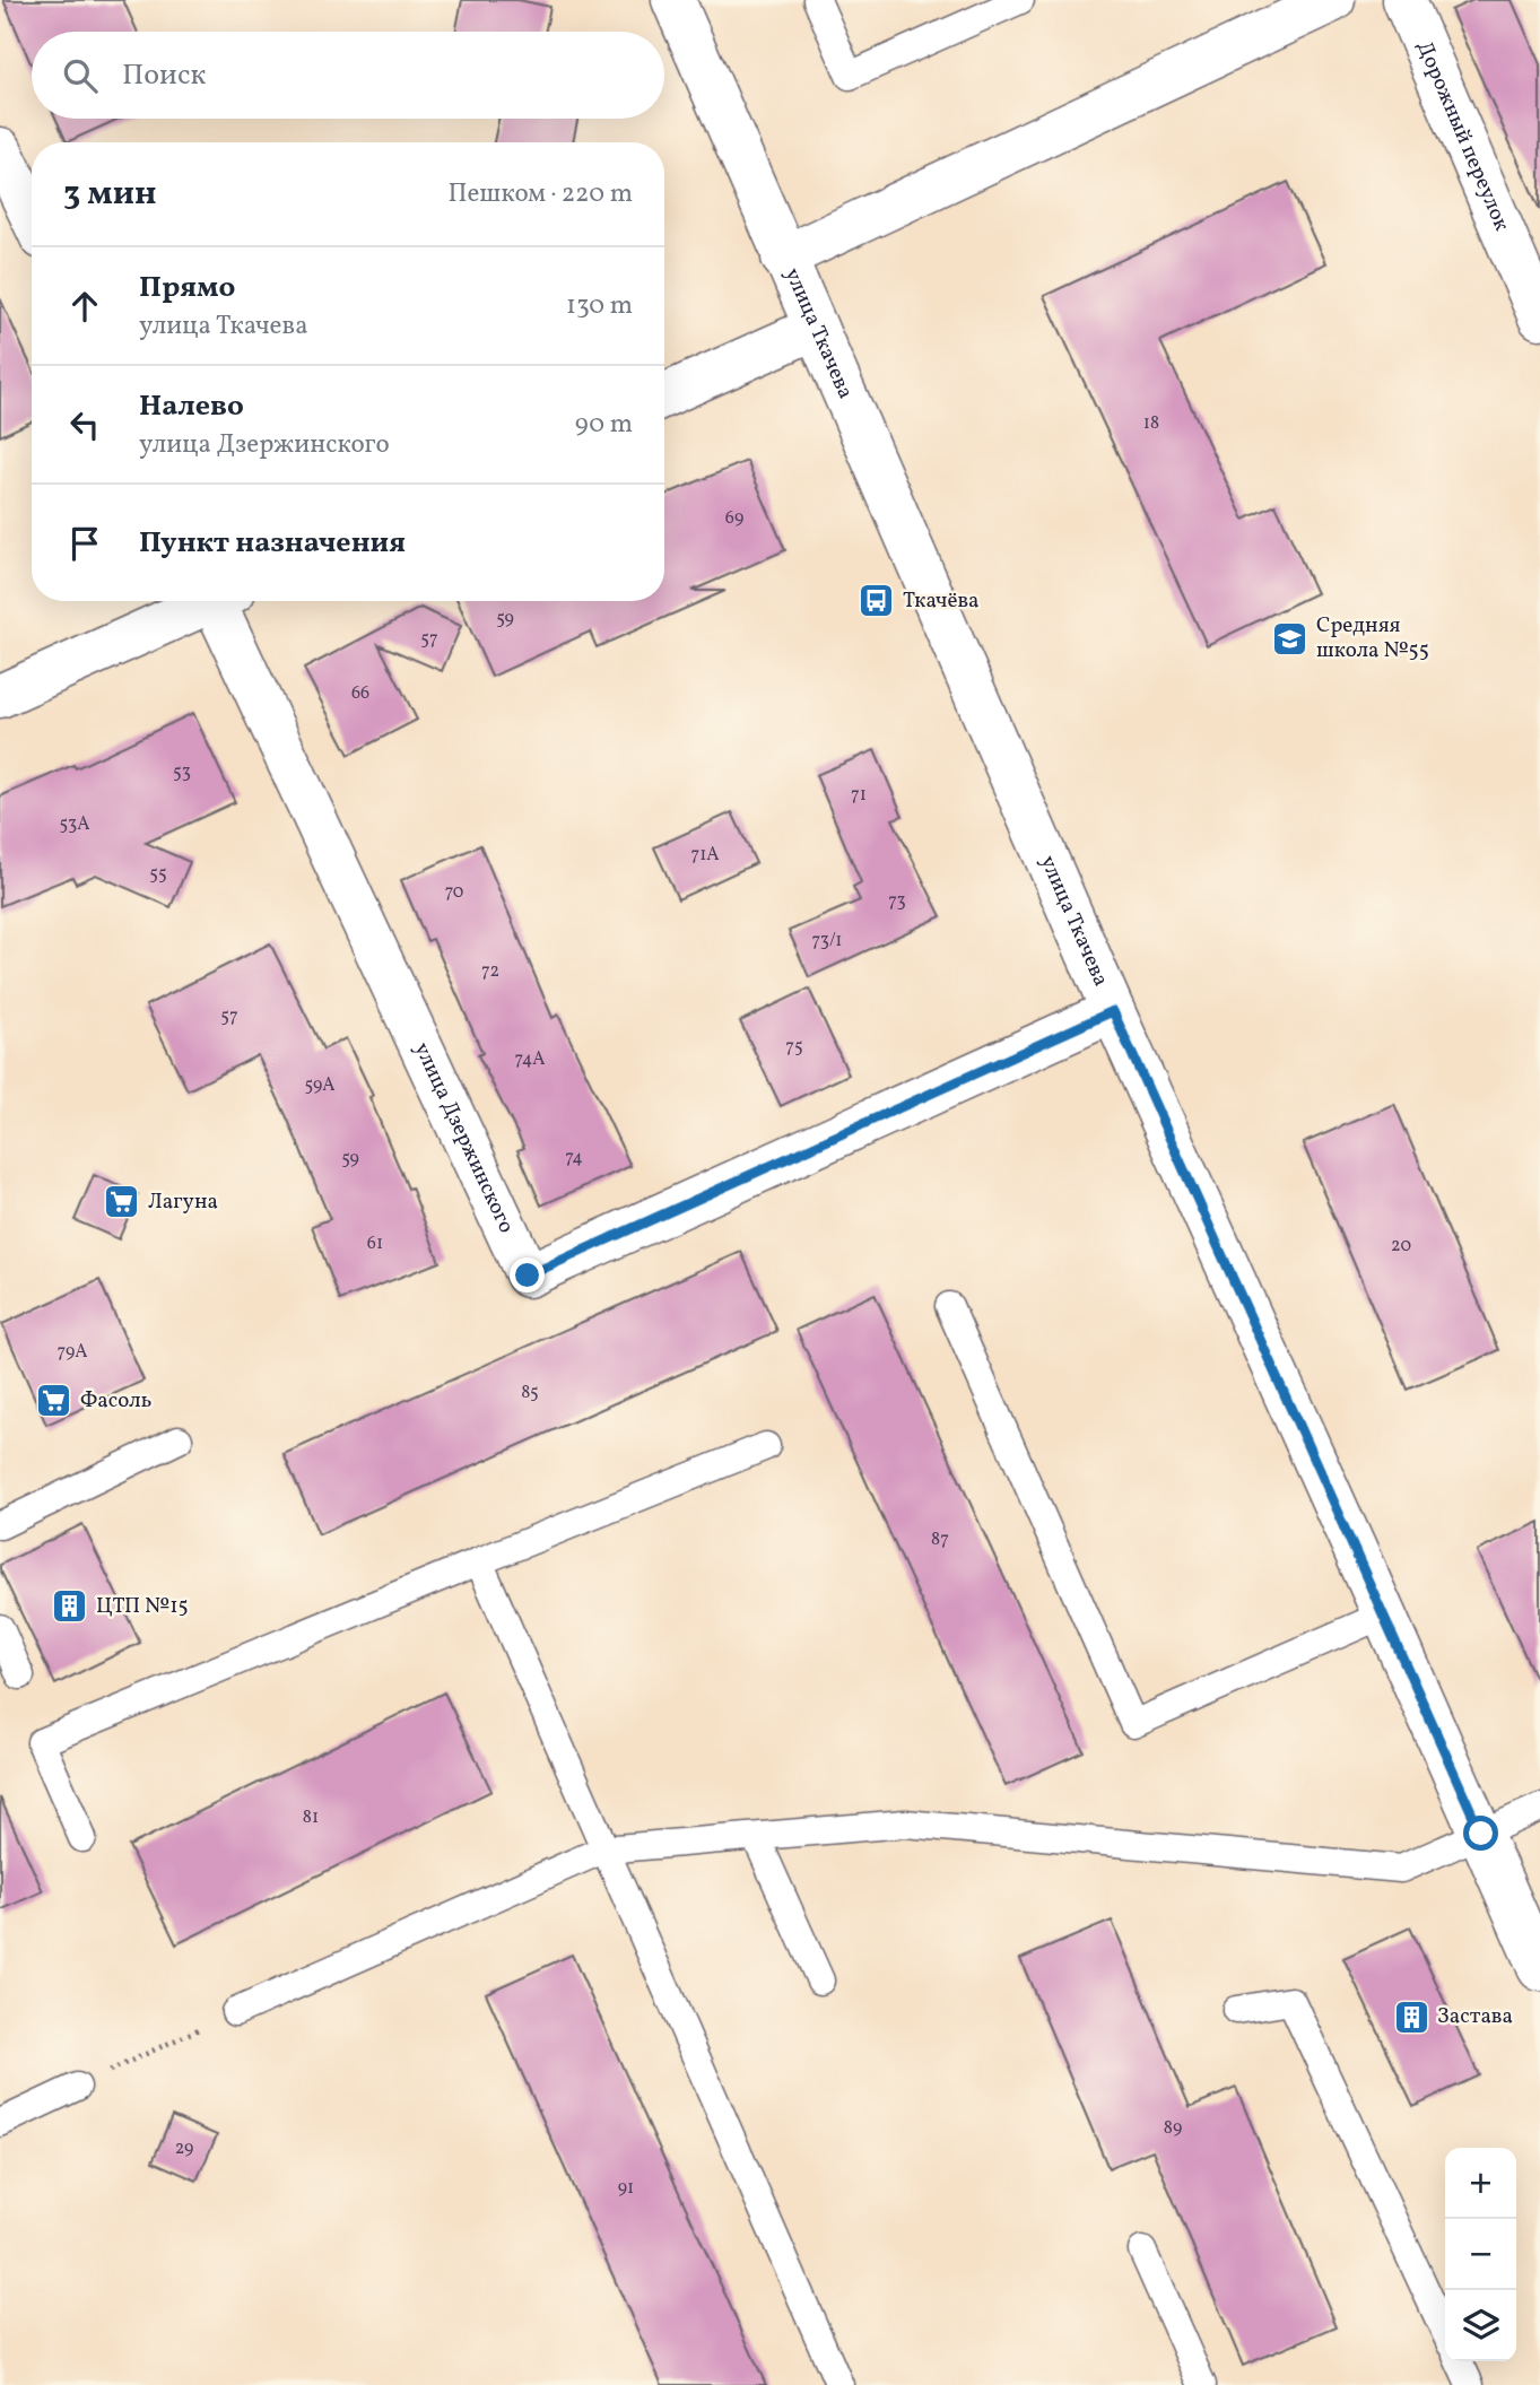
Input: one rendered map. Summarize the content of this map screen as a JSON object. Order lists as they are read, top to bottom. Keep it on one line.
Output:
{"streets":{"street":["Дорожный переулок","улица Ткачева","улица Дзержинского"]},"crossings":[["улица Ткачева","улица Дзержинского"]],"places":{"bus stop":["Ткачёва"],"school or university":["Средняя школа №55"],"supermarket":["Лагуна","Фасоль"],"building":["ЦТП №15","Застава"]},"house_numbers":["18","69","59","57","66","53","71","53А","71А","55","70","73","73/1","72","57","75","74А","59А","74","59","61","20","79А","85","87","81","89","29","91"],"page":{"search":"Поиск","heading":["3 мин","Пешком · 220 m"],"list":[["Прямо","улица Ткачева","130 m"],["Налево","улица Дзержинского","90 m"],"Пункт назначения"],"map_buttons":["+","−"]}}
